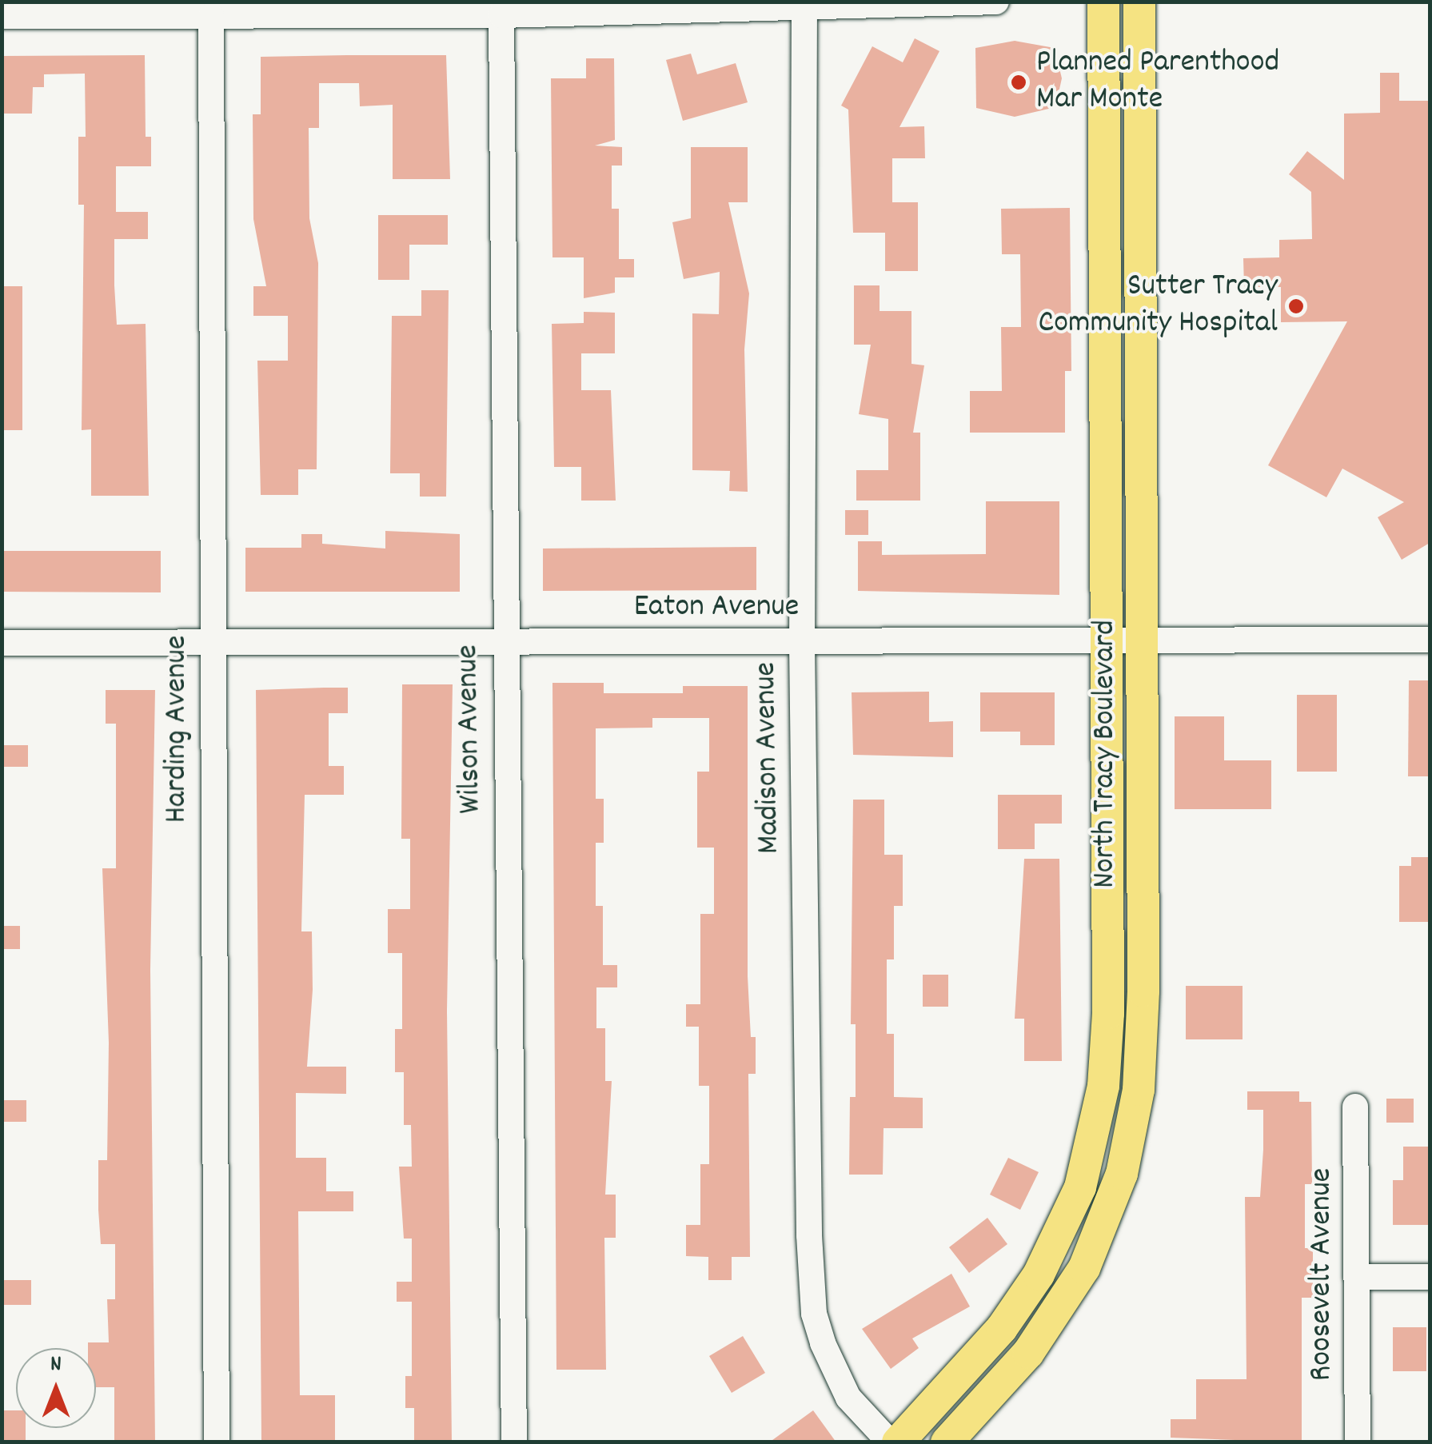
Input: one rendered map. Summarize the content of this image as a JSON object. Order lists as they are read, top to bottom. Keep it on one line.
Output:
{"streets":{"main road":["North Tracy Boulevard"],"street":["Eaton Avenue","Harding Avenue","Wilson Avenue","Madison Avenue","Roosevelt Avenue"]},"crossings":[["Eaton Avenue","Harding Avenue"],["Eaton Avenue","Wilson Avenue"],["Eaton Avenue","North Tracy Boulevard"],["Eaton Avenue","Madison Avenue"]],"places":["Planned Parenthood Mar Monte","Sutter Tracy Community Hospital"],"north":"top"}
